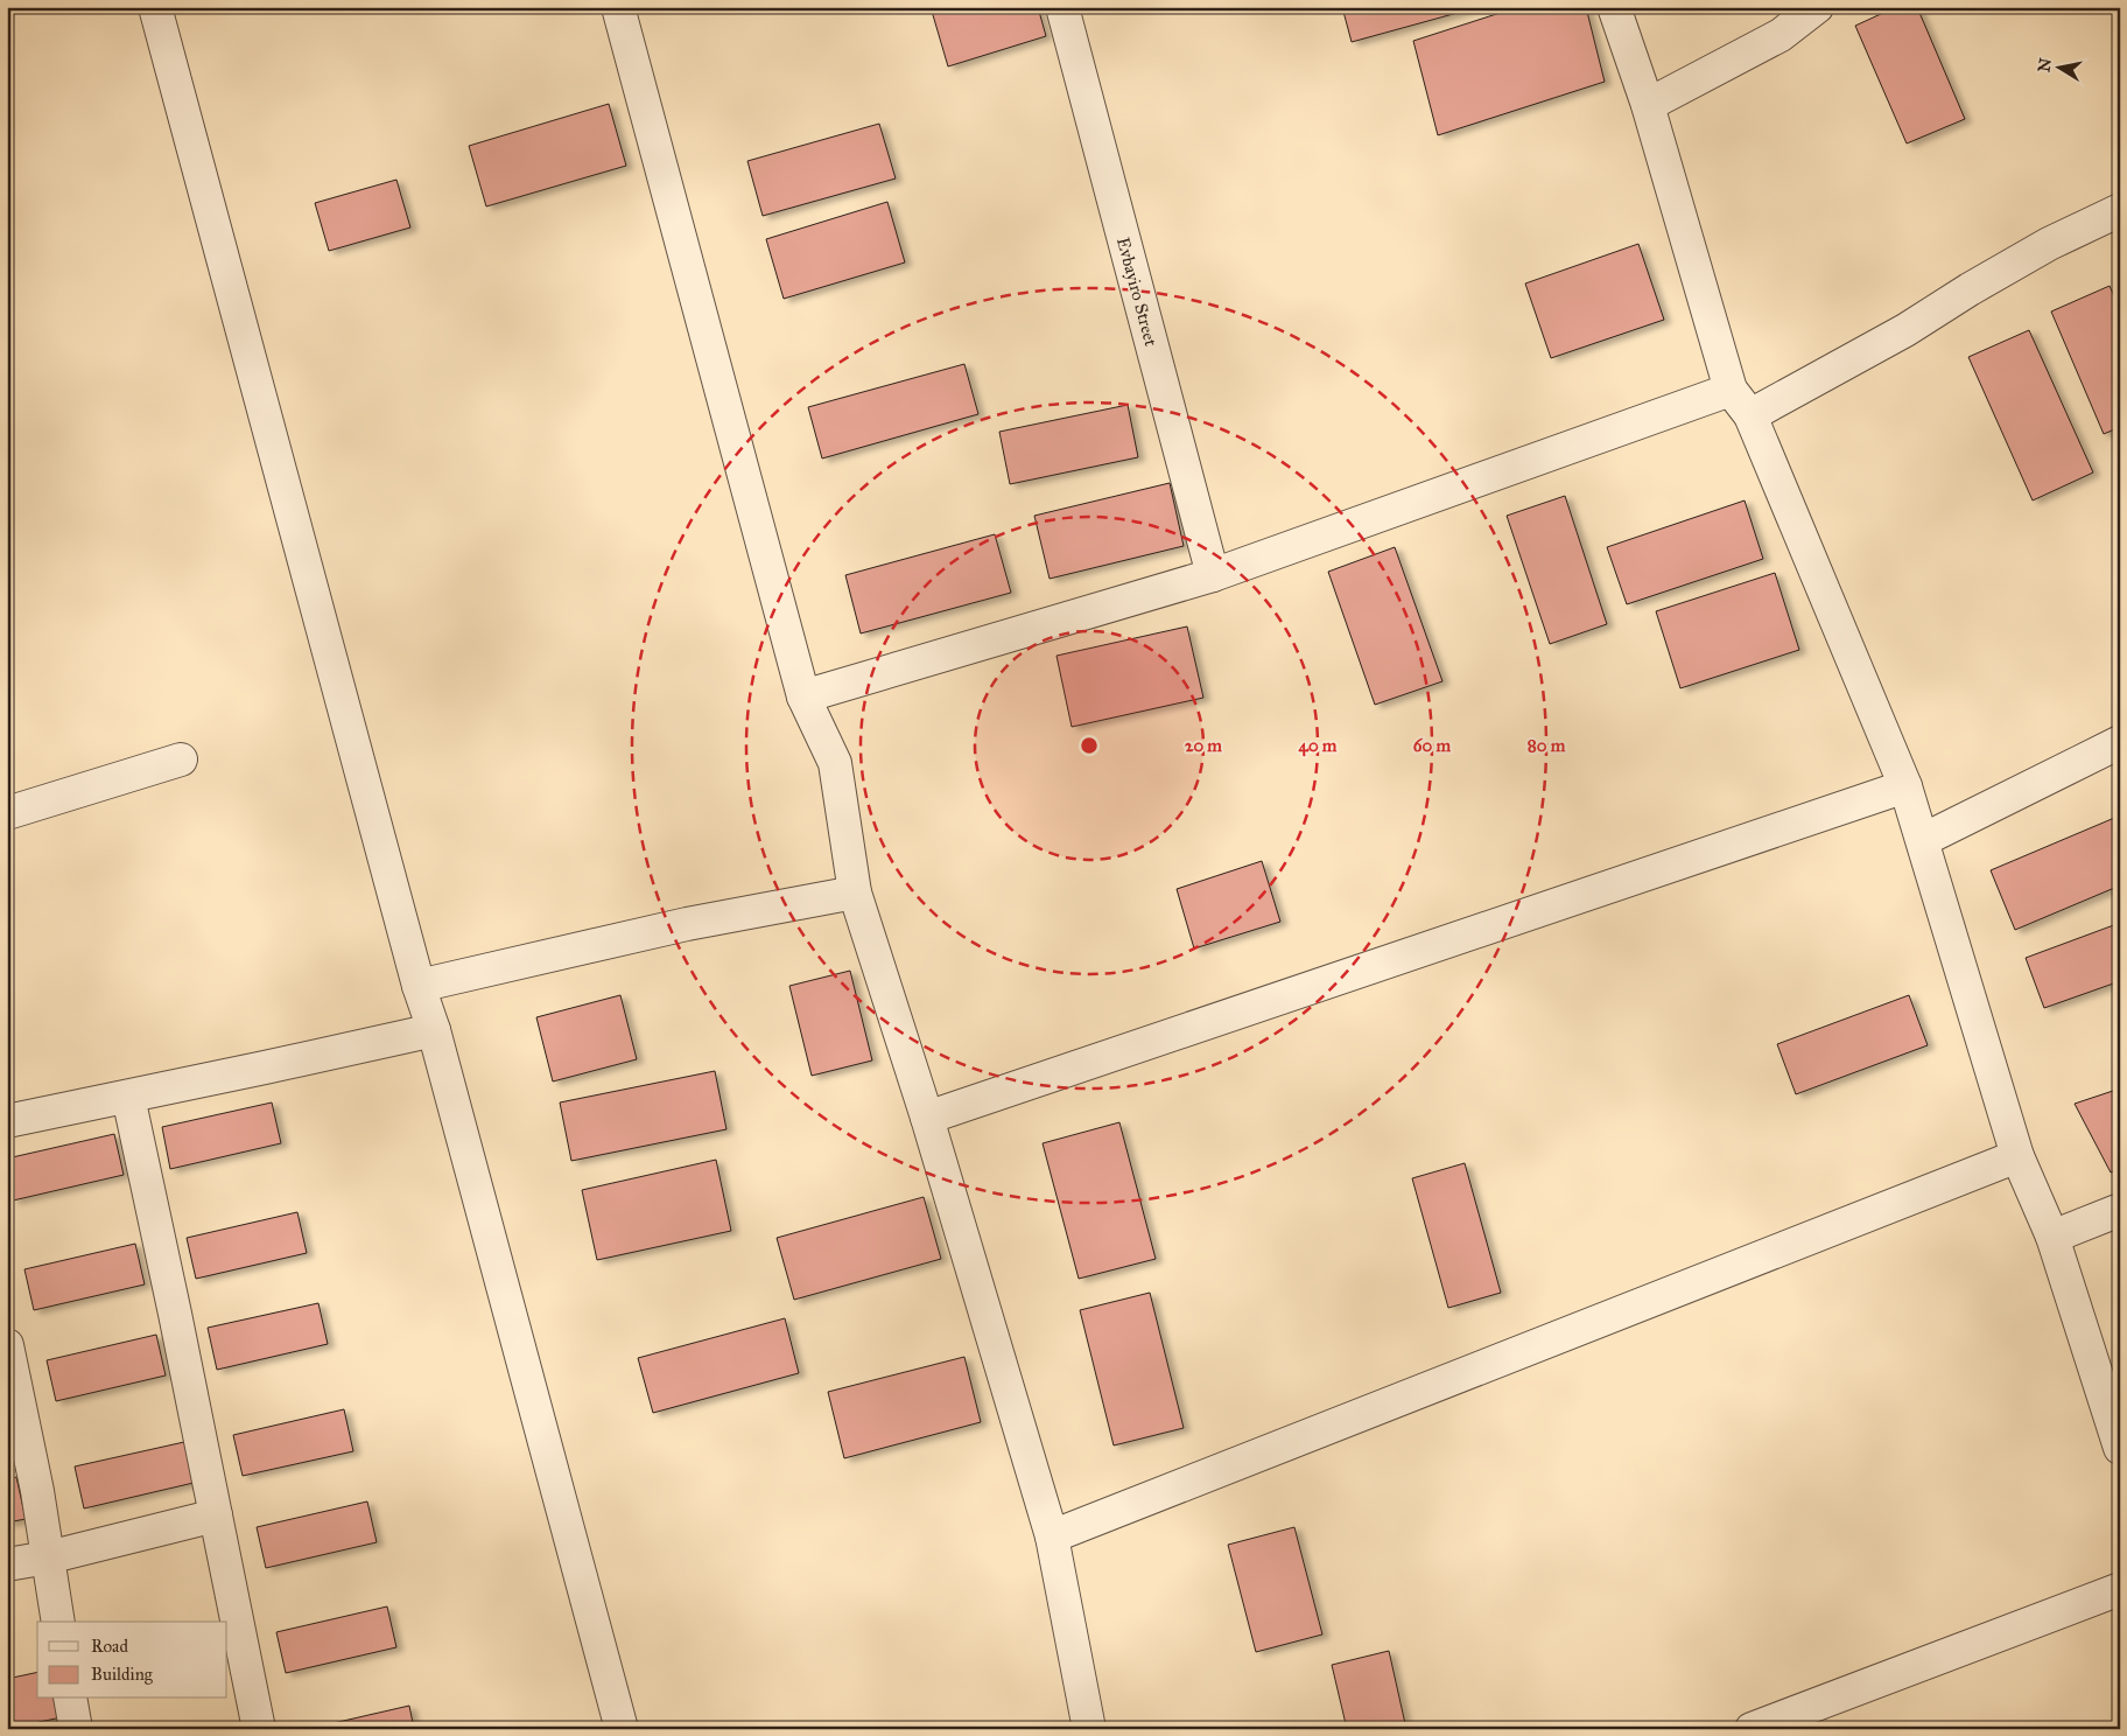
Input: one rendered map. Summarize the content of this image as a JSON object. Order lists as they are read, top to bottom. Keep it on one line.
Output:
{"streets":{"street":["Evbayiro Street"]},"legend":["Road","Building"],"north":"left","rings":["20 m","40 m","60 m","80 m"]}
